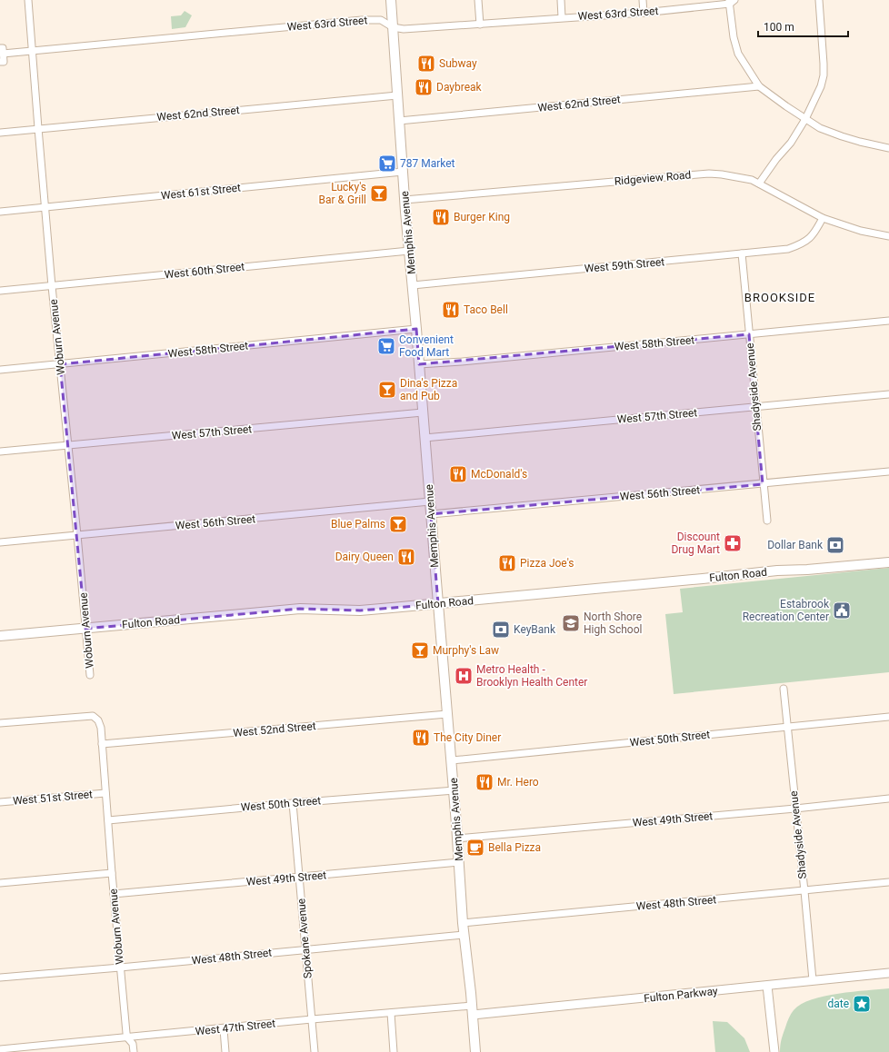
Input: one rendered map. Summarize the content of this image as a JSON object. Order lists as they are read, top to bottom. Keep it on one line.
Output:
{"streets":{"main road":["Memphis Avenue","Fulton Road"],"street":["West 63rd Street","West 62nd Street","Ridgeview Road","West 61st Street","West 59th Street","West 60th Street","Woburn Avenue","West 58th Street","Shadyside Avenue","West 57th Street","West 56th Street","West 52nd Street","West 50th Street","West 51st Street","West 49th Street","West 48th Street","Spokane Avenue","Fulton Parkway","West 47th Street"]},"crossings":[["West 63rd Street","Memphis Avenue"],["West 63rd Street","Woburn Avenue"],["West 62nd Street","Memphis Avenue"],["West 62nd Street","Woburn Avenue"],["Ridgeview Road","Memphis Avenue"],["Ridgeview Road","West 59th Street"],["West 61st Street","Memphis Avenue"],["West 61st Street","Woburn Avenue"],["Memphis Avenue","West 59th Street"],["Memphis Avenue","West 60th Street"],["Memphis Avenue","West 58th Street"],["Memphis Avenue","West 57th Street"],["Memphis Avenue","West 56th Street"],["Memphis Avenue","Fulton Road"],["Memphis Avenue","West 52nd Street"],["Memphis Avenue","West 50th Street"],["Memphis Avenue","West 49th Street"],["Memphis Avenue","West 48th Street"],["Memphis Avenue","Fulton Parkway"],["Memphis Avenue","West 47th Street"],["West 59th Street","Shadyside Avenue"],["West 60th Street","Woburn Avenue"],["Woburn Avenue","West 58th Street"],["Woburn Avenue","West 57th Street"],["Woburn Avenue","West 56th Street"],["Woburn Avenue","Fulton Road"],["Woburn Avenue","West 52nd Street"],["Woburn Avenue","West 50th Street"],["Woburn Avenue","West 51st Street"],["Woburn Avenue","West 49th Street"],["Woburn Avenue","West 48th Street"],["Woburn Avenue","West 47th Street"],["West 58th Street","Shadyside Avenue"],["Shadyside Avenue","West 57th Street"],["Shadyside Avenue","West 56th Street"],["Shadyside Avenue","West 50th Street"],["Shadyside Avenue","West 49th Street"],["Shadyside Avenue","West 48th Street"],["Shadyside Avenue","Fulton Parkway"],["West 50th Street","Spokane Avenue"],["West 49th Street","Spokane Avenue"],["West 48th Street","Spokane Avenue"],["Spokane Avenue","West 47th Street"],["Fulton Parkway","West 47th Street"]],"districts":["BROOKSIDE"],"places":{"restaurant":["Subway","Daybreak","Burger King","Taco Bell","McDonald's","Dairy Queen","Pizza Joe's","The City Diner","Mr. Hero"],"supermarket":["787 Market","Convenient Food Mart"],"bar":["Lucky's Bar & Grill","Dina's Pizza and Pub","Blue Palms","Murphy's Law"],"pharmacy":["Discount Drug Mart"],"bank":["Dollar Bank","KeyBank"],"public building":["Estabrook Recreation Center"],"school or university":["North Shore High School"],"hospital":["Metro Health - Brooklyn Health Center"],"cafe":["Bella Pizza"],"place":["date"]},"scale_bar":"100 m"}
